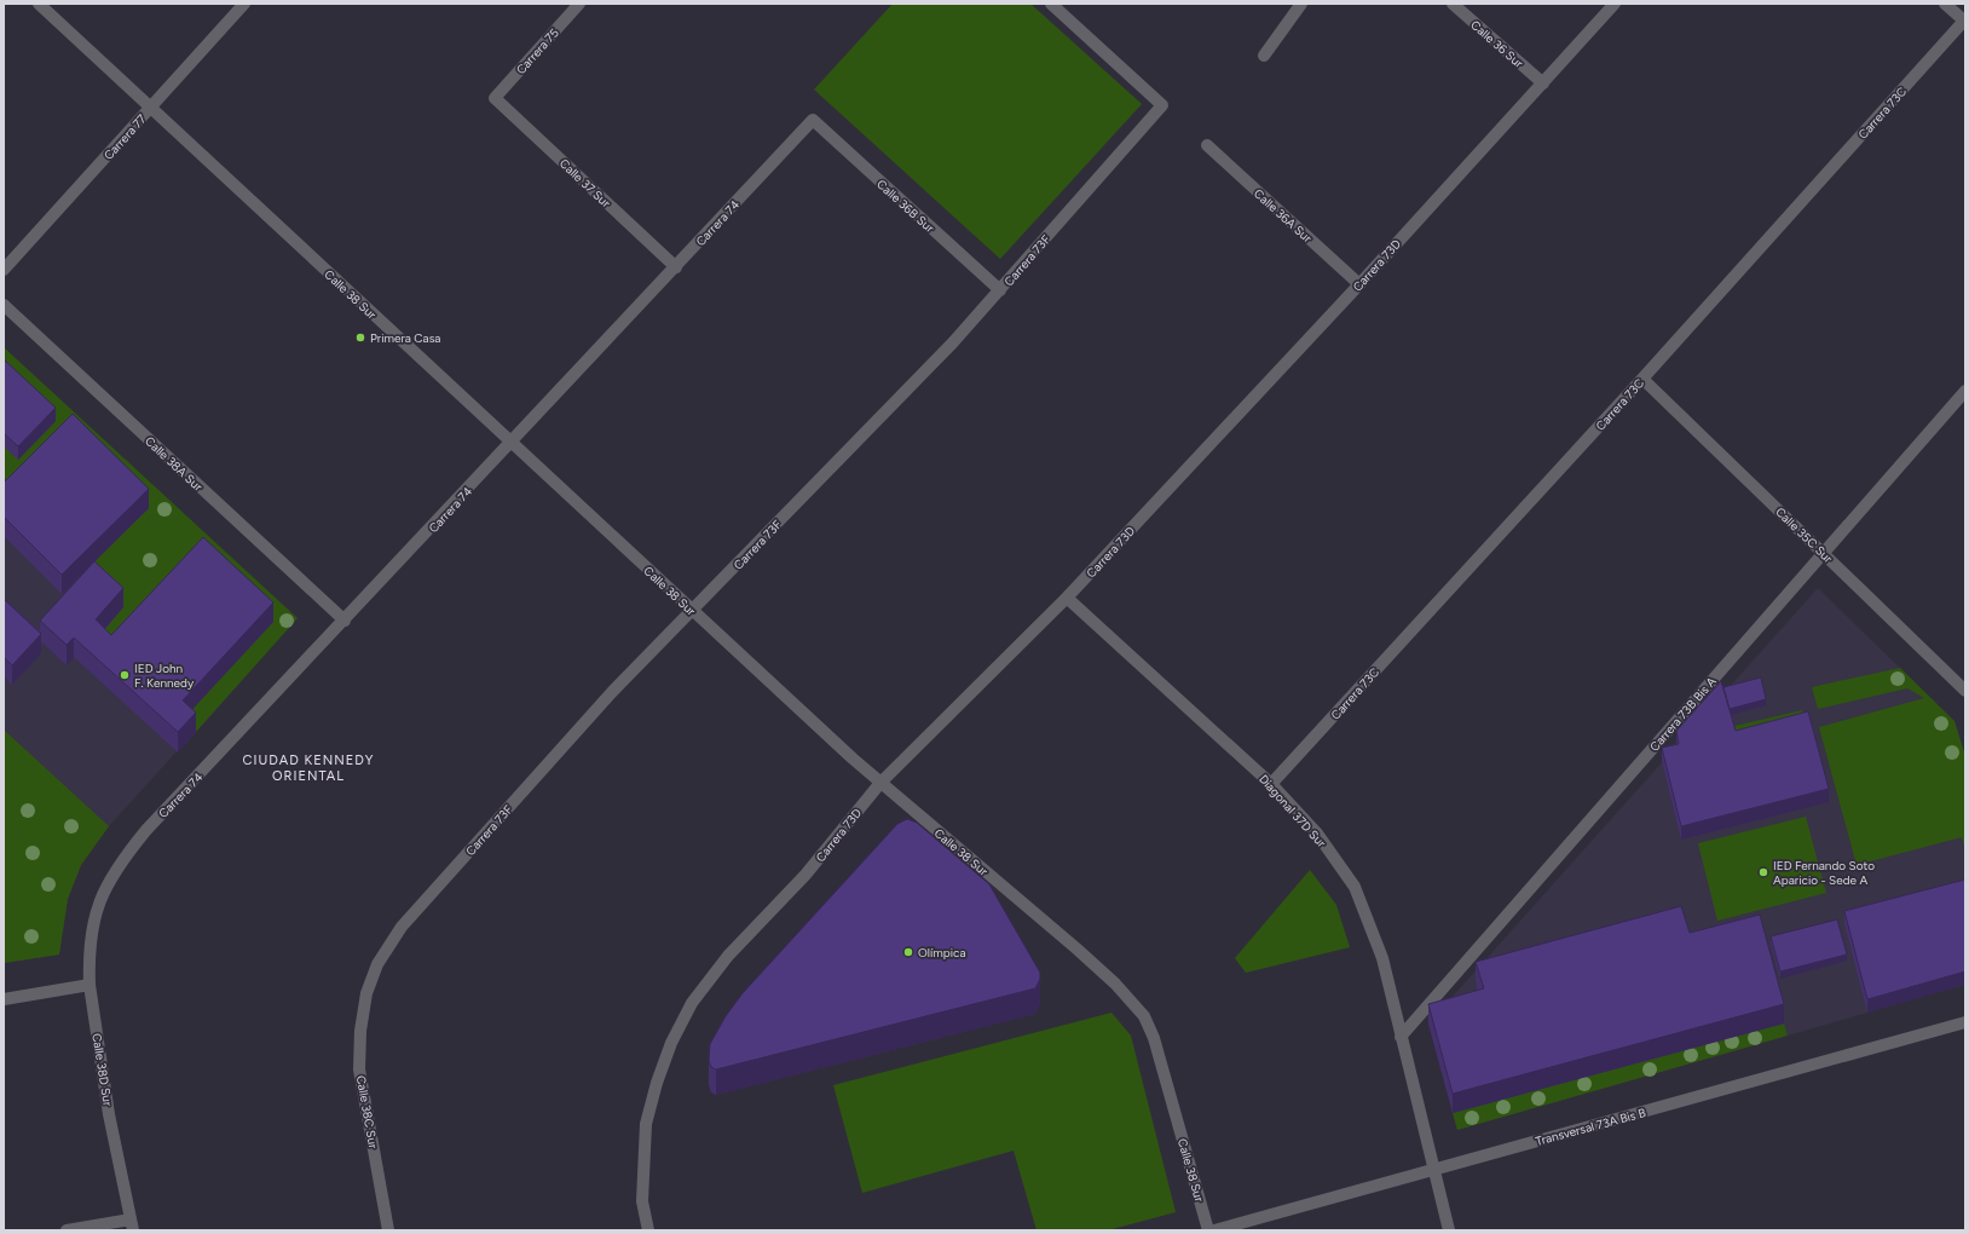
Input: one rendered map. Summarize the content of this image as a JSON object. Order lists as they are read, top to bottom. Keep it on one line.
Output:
{"streets":{"street":["Calle 36 Sur","Carrera 75","Carrera 73C","Carrera 77","Calle 37 Sur","Calle 36B Sur","Calle 36A Sur","Carrera 74","Carrera 73F","Carrera 73D","Calle 38 Sur","Calle 38A Sur","Calle 35C Sur","Carrera 73B Bis A","Diagonal 37D Sur","Calle 38D Sur","Calle 38C Sur","Transversal 73A Bis B"]},"crossings":[["Calle 36 Sur","Carrera 73D"],["Carrera 75","Calle 37 Sur"],["Carrera 73C","Calle 35C Sur"],["Carrera 73C","Diagonal 37D Sur"],["Carrera 77","Calle 38 Sur"],["Calle 37 Sur","Carrera 74"],["Calle 36B Sur","Carrera 74"],["Calle 36B Sur","Carrera 73F"],["Calle 36A Sur","Carrera 73D"],["Carrera 74","Calle 38 Sur"],["Carrera 74","Calle 38A Sur"],["Carrera 74","Calle 38D Sur"],["Carrera 73F","Calle 38 Sur"],["Carrera 73F","Calle 38C Sur"],["Carrera 73D","Calle 38 Sur"],["Carrera 73D","Diagonal 37D Sur"],["Calle 35C Sur","Carrera 73B Bis A"],["Carrera 73B Bis A","Diagonal 37D Sur"],["Diagonal 37D Sur","Transversal 73A Bis B"]],"districts":["CIUDAD KENNEDY ORIENTAL"],"places":["Primera Casa","IED John F. Kennedy","IED Fernando Soto Aparicio - Sede A","Olímpica"]}
